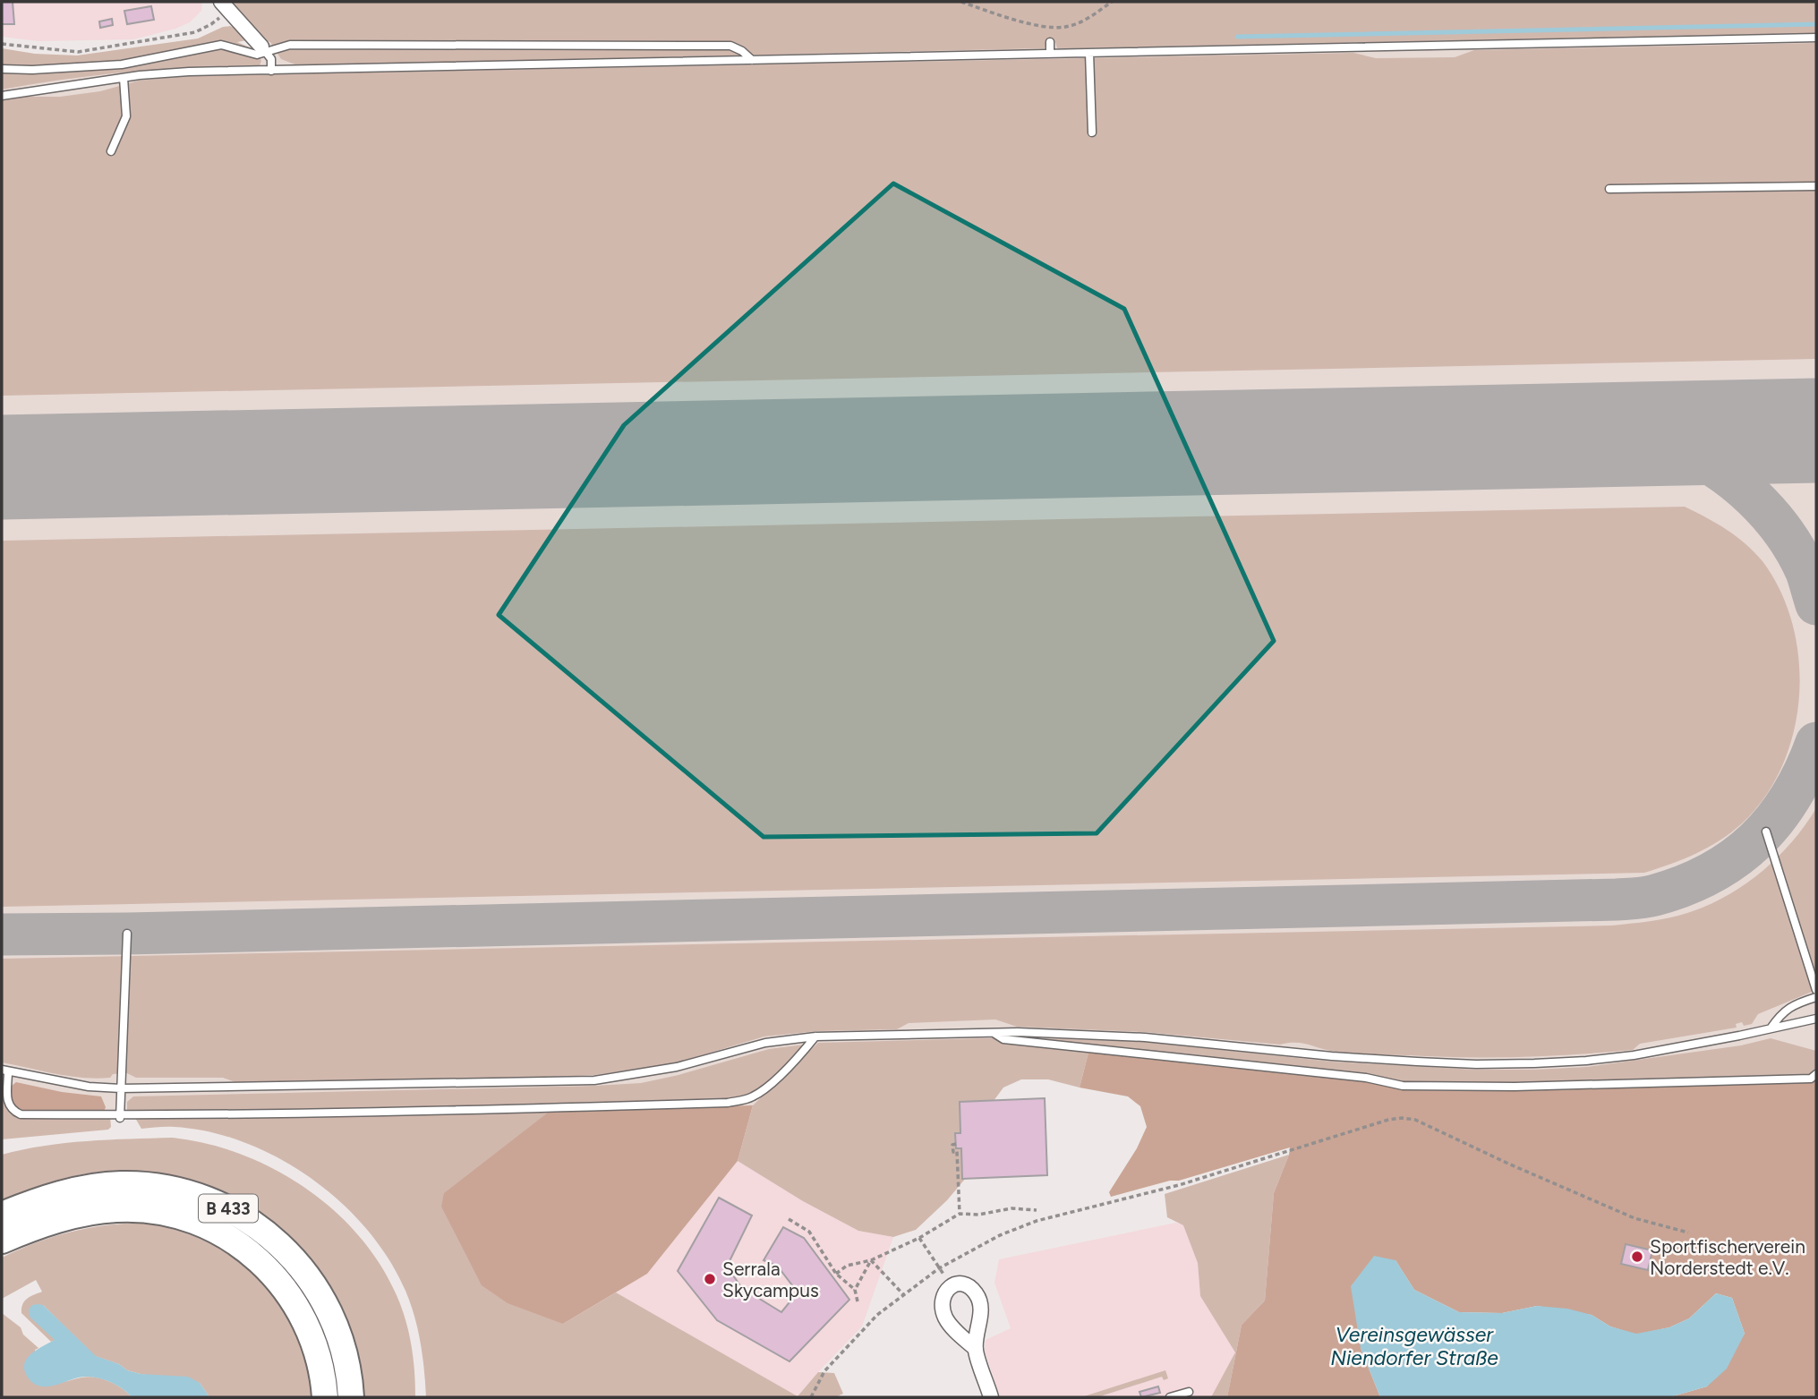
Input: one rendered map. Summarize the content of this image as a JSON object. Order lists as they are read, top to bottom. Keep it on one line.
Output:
{"streets":{"highway":["B 433"]},"water":["Vereinsgewässer Niendorfer Straße"],"places":["Sportfischerverein Norderstedt e.V.","Serrala Skycampus"]}
